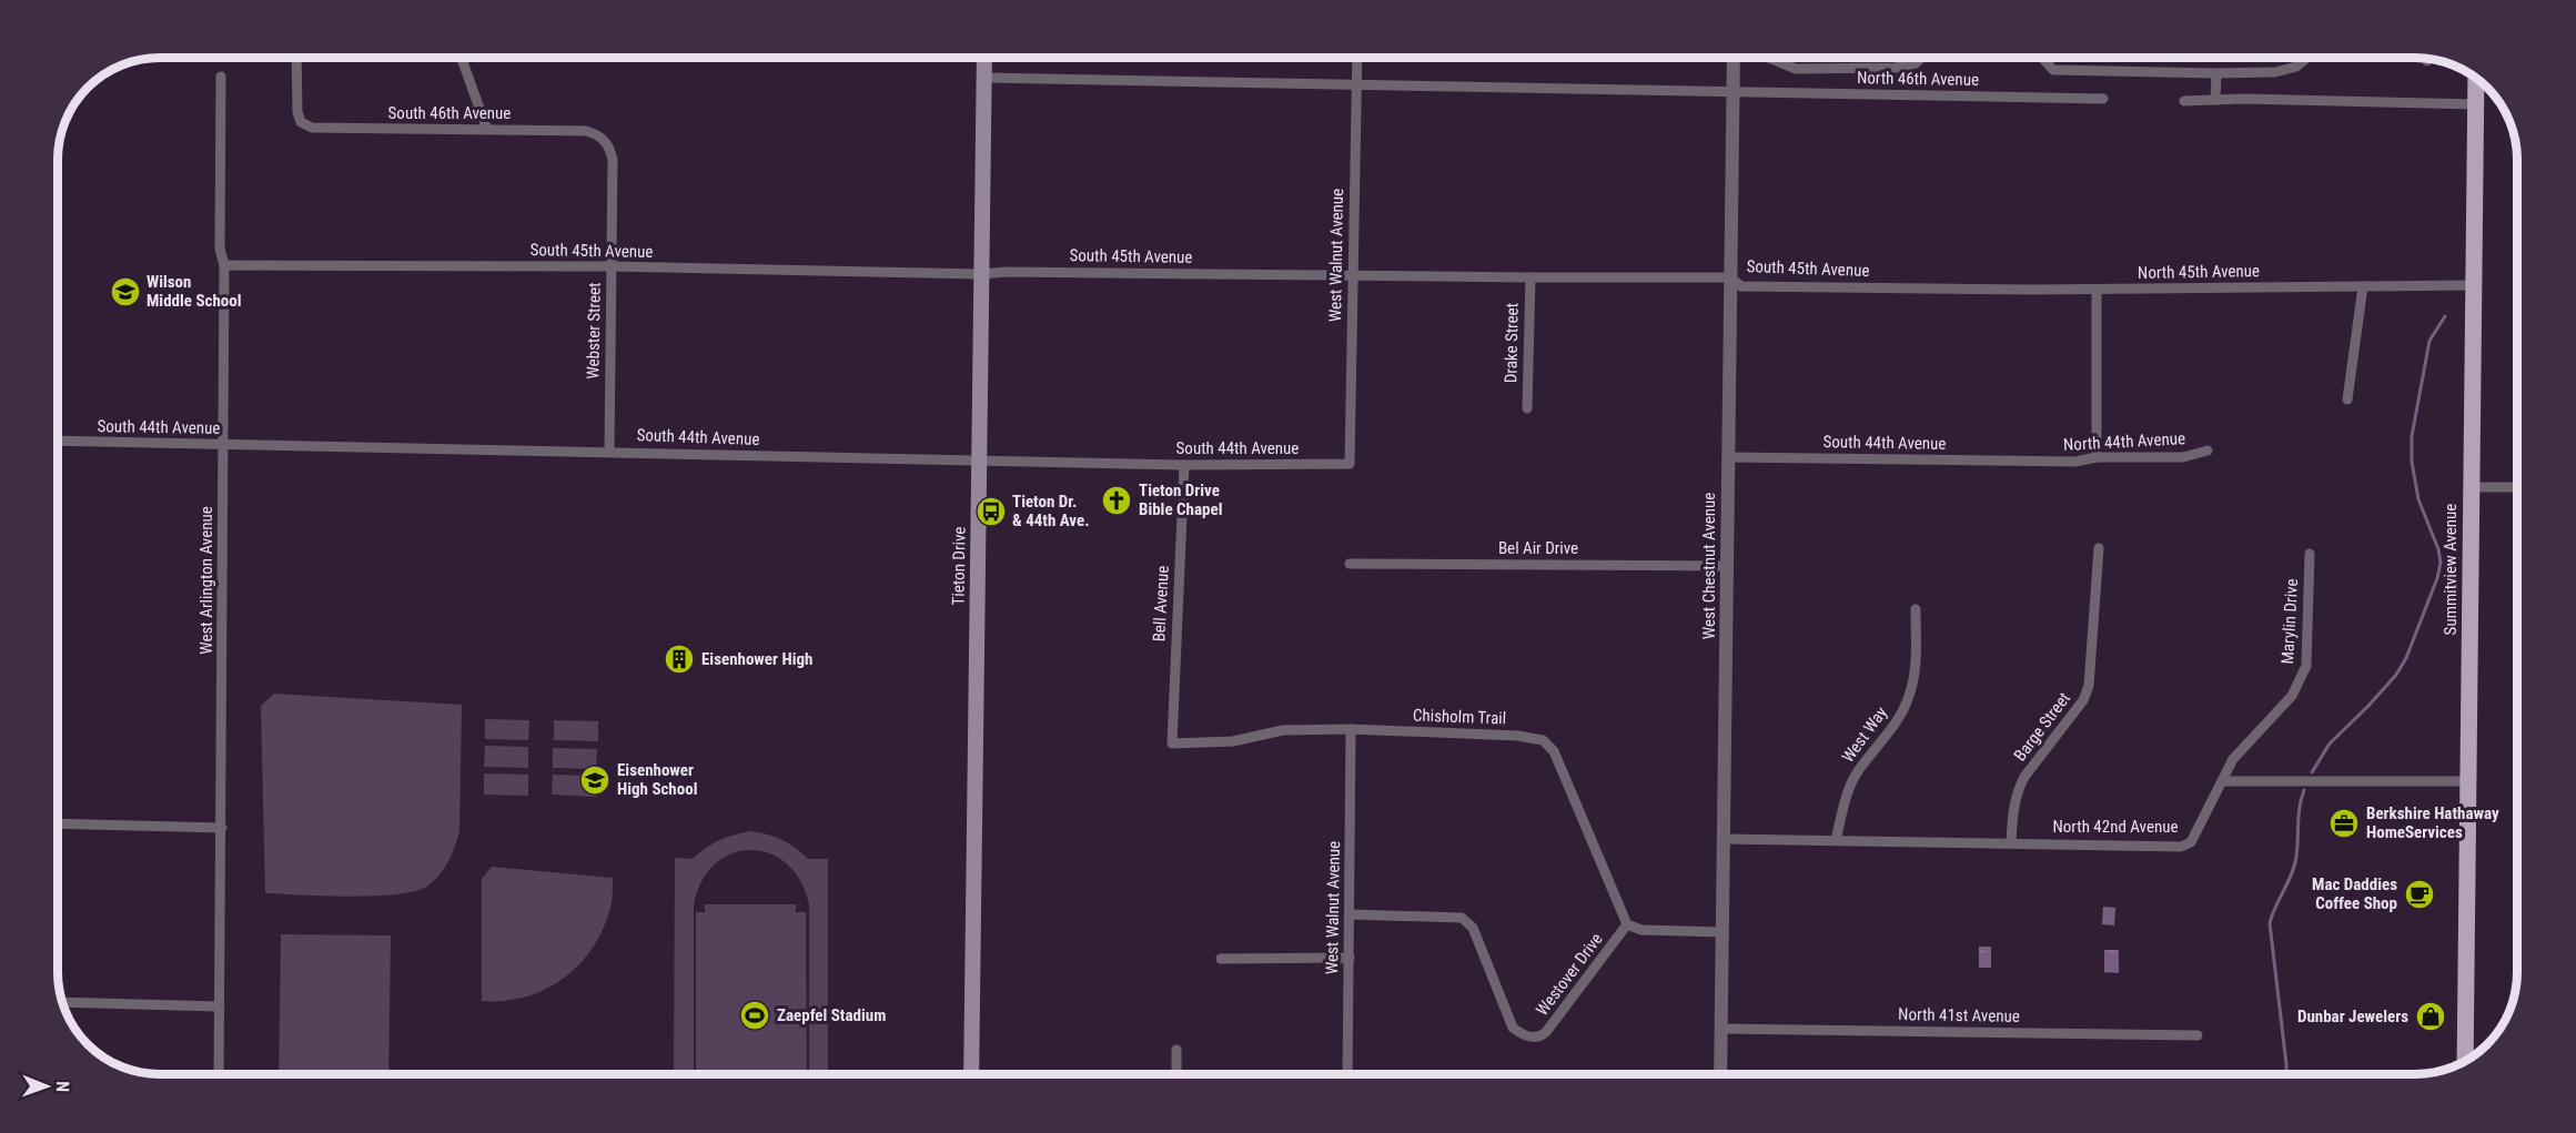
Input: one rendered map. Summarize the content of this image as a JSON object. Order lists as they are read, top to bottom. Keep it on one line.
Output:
{"streets":{"main road":["Tieton Drive","Summitview Avenue"],"street":["North 46th Avenue","South 46th Avenue","South 45th Avenue","West Walnut Avenue","North 45th Avenue","Webster Street","Drake Street","South 44th Avenue","North 44th Avenue","Bel Air Drive","West Chestnut Avenue","West Arlington Avenue","Bell Avenue","Marylin Drive","Chisholm Trail","Barge Street","West Way","North 42nd Avenue","Westover Drive","North 41st Avenue"]},"crossings":[["North 46th Avenue","West Chestnut Avenue"],["South 46th Avenue","Webster Street"],["South 45th Avenue","West Walnut Avenue"],["South 45th Avenue","North 45th Avenue"],["South 45th Avenue","Webster Street"],["South 45th Avenue","Drake Street"],["South 45th Avenue","Tieton Drive"],["South 45th Avenue","West Chestnut Avenue"],["South 45th Avenue","West Arlington Avenue"],["West Walnut Avenue","South 44th Avenue"],["West Walnut Avenue","Chisholm Trail"],["West Walnut Avenue","Westover Drive"],["North 45th Avenue","Summitview Avenue"],["Webster Street","South 44th Avenue"],["South 44th Avenue","North 44th Avenue"],["South 44th Avenue","Tieton Drive"],["South 44th Avenue","West Chestnut Avenue"],["South 44th Avenue","West Arlington Avenue"],["South 44th Avenue","Bell Avenue"],["Bel Air Drive","West Chestnut Avenue"],["West Chestnut Avenue","North 42nd Avenue"],["West Chestnut Avenue","North 41st Avenue"],["Bell Avenue","Chisholm Trail"],["Marylin Drive","North 42nd Avenue"],["Chisholm Trail","Westover Drive"],["Barge Street","North 42nd Avenue"],["West Way","North 42nd Avenue"]],"places":{"school or university":["Wilson Middle School","Eisenhower High School"],"church":["Tieton Drive Bible Chapel"],"bus stop":["Tieton Dr. & 44th Ave."],"building":["Eisenhower High"],"office":["Berkshire Hathaway HomeServices"],"cafe":["Mac Daddies Coffee Shop"],"sports":["Zaepfel Stadium"],"shop":["Dunbar Jewelers"]},"north":"right"}
